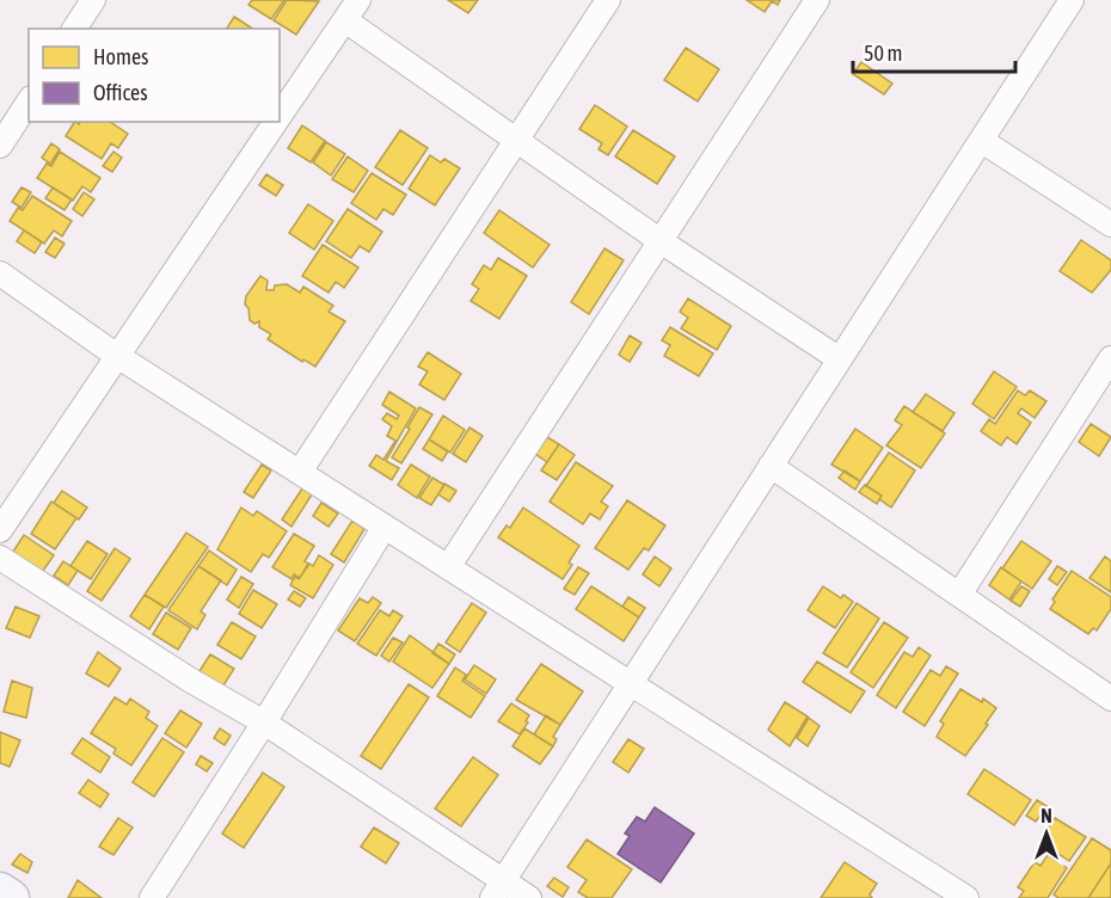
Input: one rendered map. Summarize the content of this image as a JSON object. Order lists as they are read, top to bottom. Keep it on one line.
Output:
{"legend":["Homes","Offices"],"scale_bar":"50 m","north":"top"}
